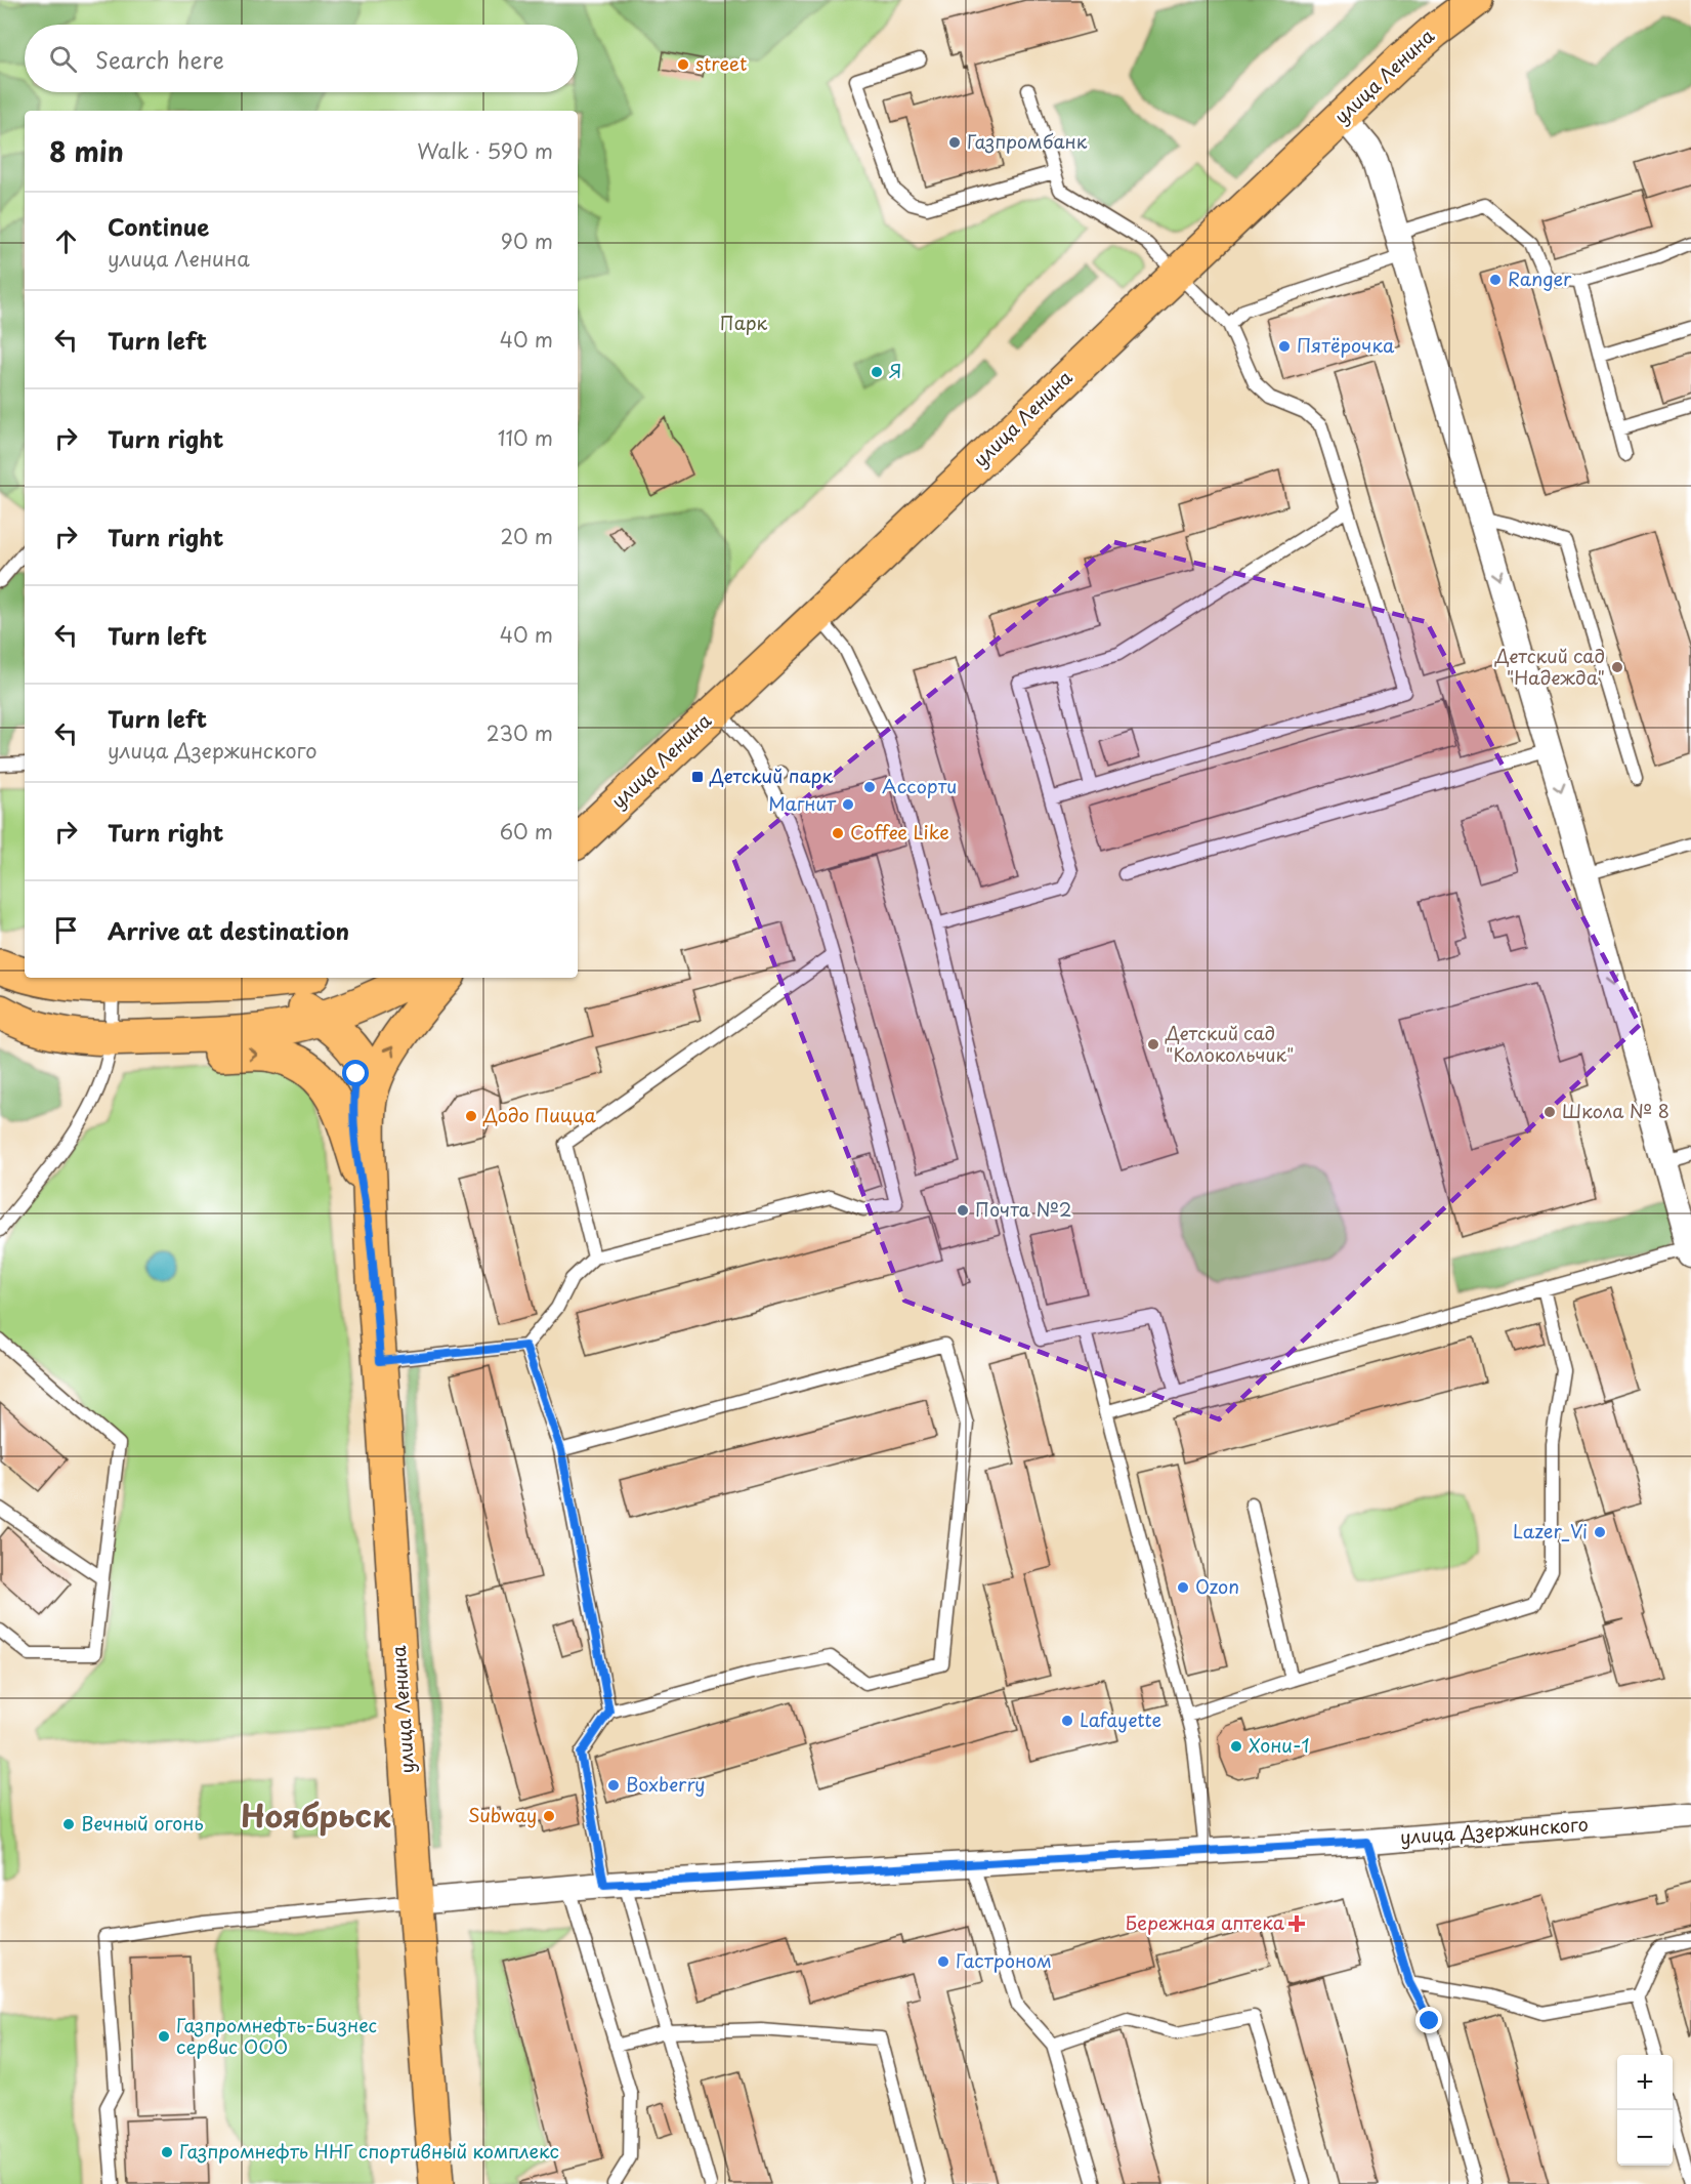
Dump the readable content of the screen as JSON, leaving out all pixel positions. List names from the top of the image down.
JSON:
{
  "streets": {
    "main road": ["улица Ленина"],
    "street": ["улица Дзержинского"]
  },
  "crossings": [
    ["улица Ленина", "улица Дзержинского"]
  ],
  "districts": ["Ноябрьск"],
  "parks": ["Парк"],
  "places": {
    "other": [
      "street",
      "Газпромбанк",
      "Ranger",
      "Пятёрочка",
      "Я",
      "Детский сад \"Надежда\"",
      "Ассорти",
      "Магнит",
      "Coffee Like",
      "Детский сад \"Колокольчик\"",
      "Школа № 8",
      "Додо Пицца",
      "Почта №2",
      "Lazer_Vi",
      "Ozon",
      "Lafayette",
      "Хони-1",
      "Boxberry",
      "Subway",
      "Вечный огонь",
      "Гастроном",
      "Газпромнефть-Бизнес сервис ООО",
      "Газпромнефть ННГ спортивный комплекс"
    ],
    "transit": ["Детский парк"],
    "health": ["Бережная аптека"]
  },
  "page": {
    "search": "Search here",
    "heading": ["8 min", "Walk · 590 m"],
    "list": [
      ["Continue", "улица Ленина", "90 m"],
      ["Turn left", "40 m"],
      ["Turn right", "110 m"],
      ["Turn right", "20 m"],
      ["Turn left", "40 m"],
      ["Turn left", "улица Дзержинского", "230 m"],
      ["Turn right", "60 m"],
      "Arrive at destination"
    ],
    "map_buttons": ["+", "−"]
  }
}
